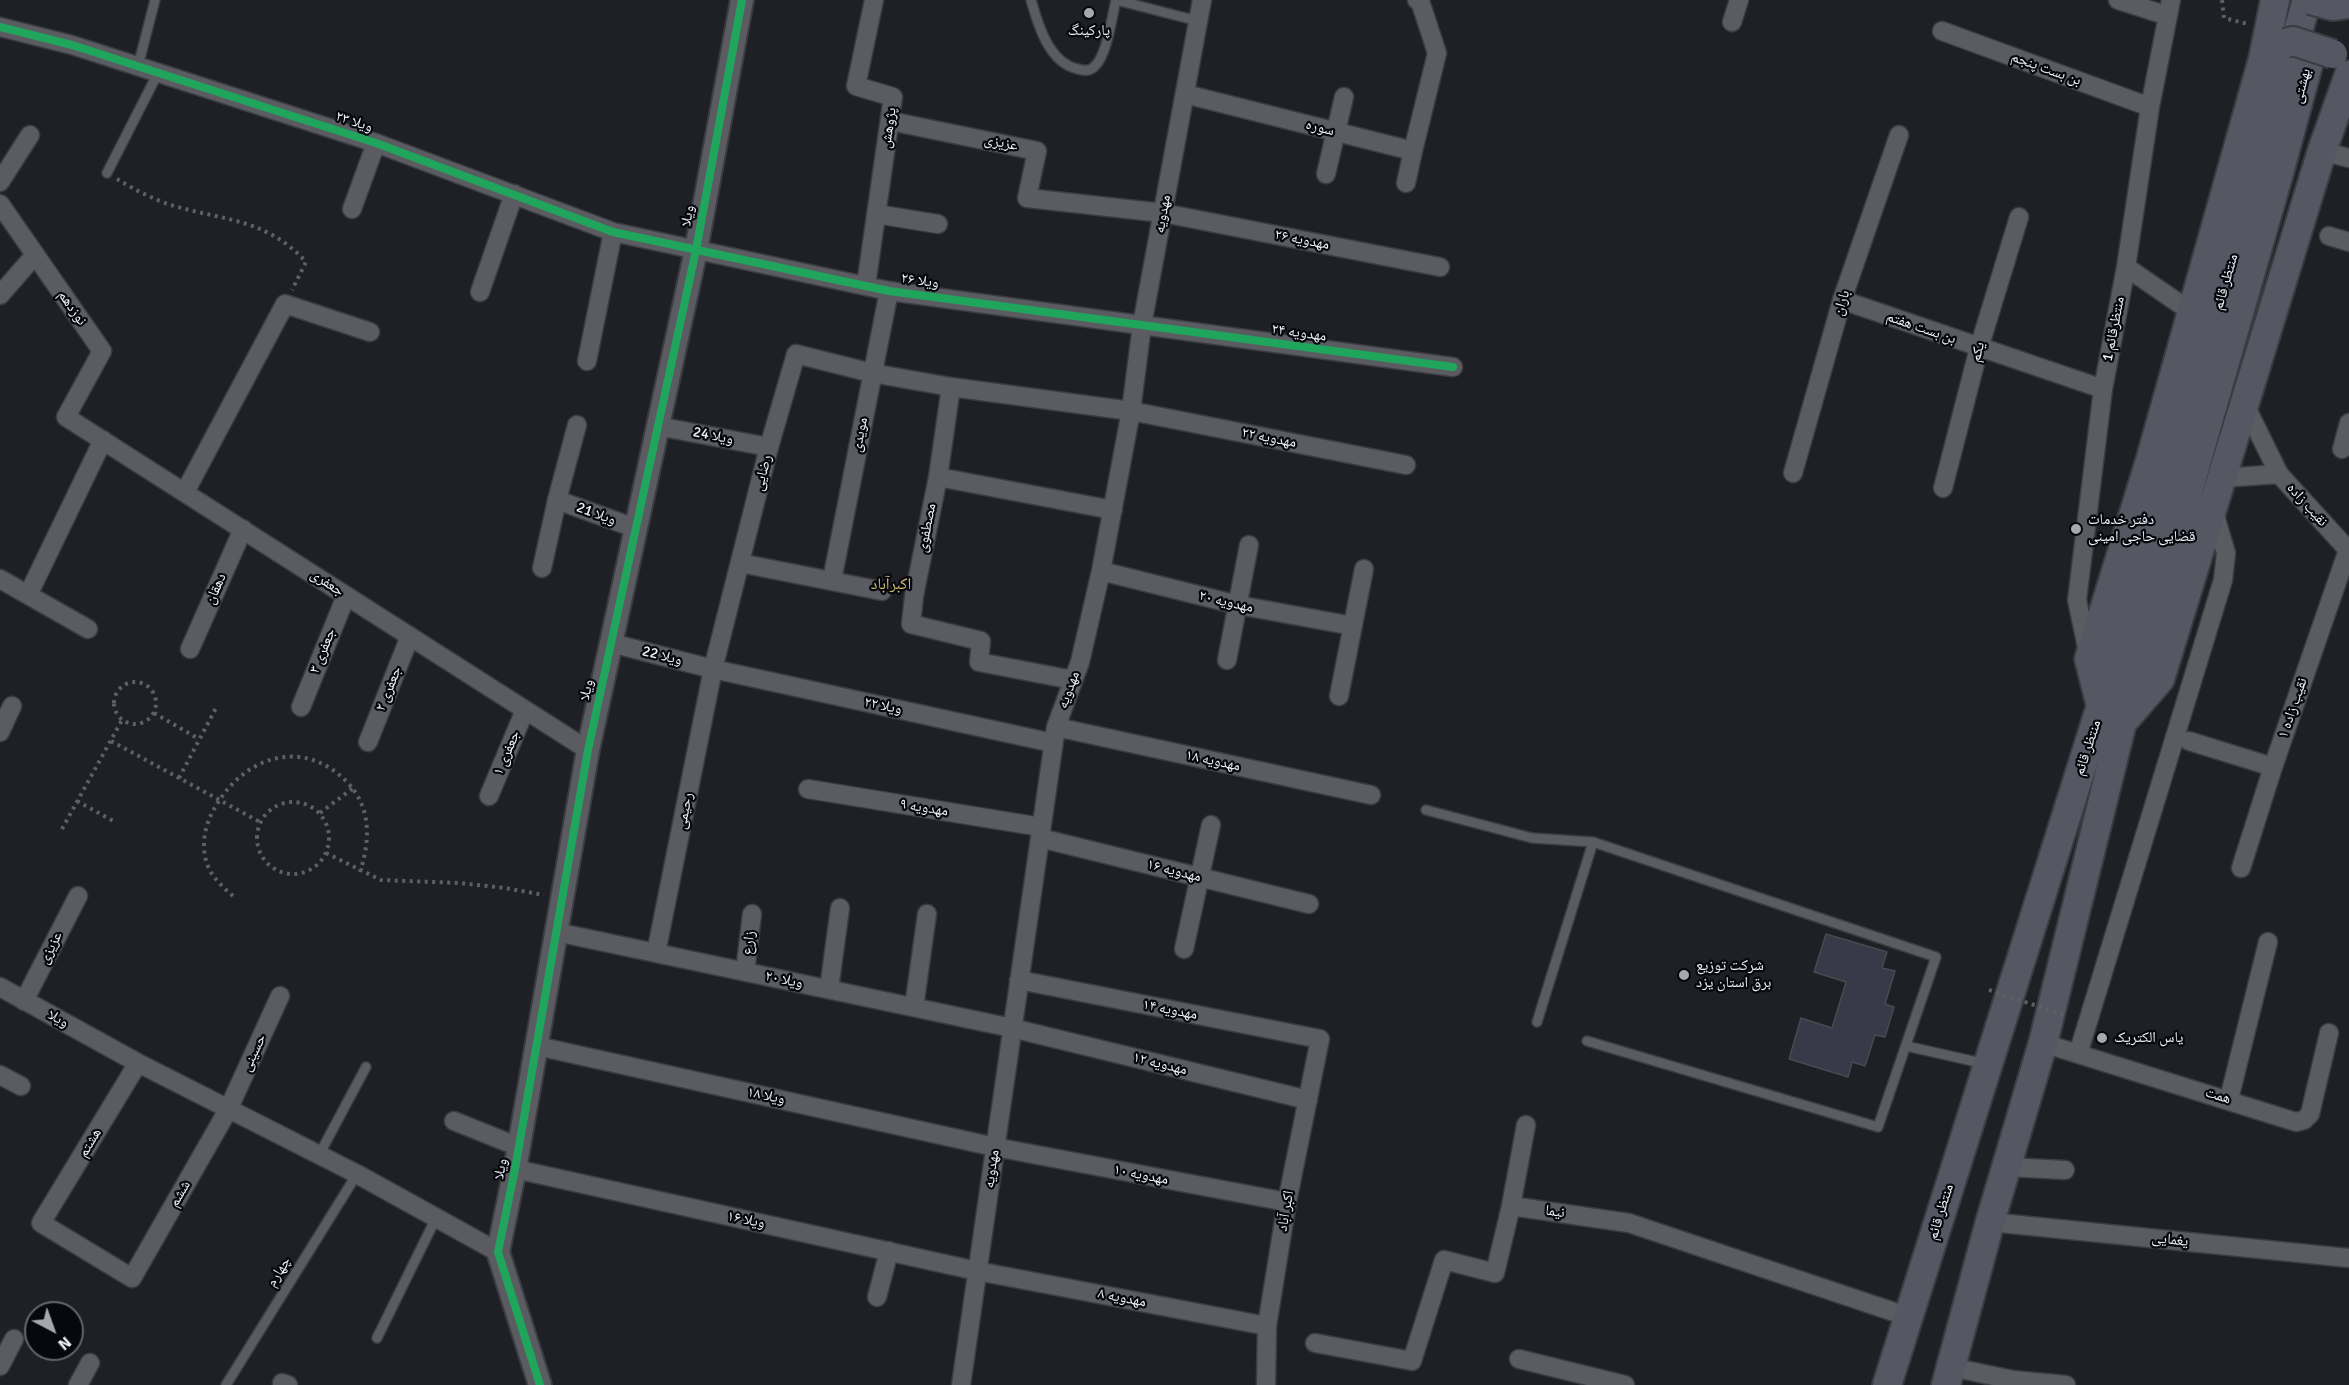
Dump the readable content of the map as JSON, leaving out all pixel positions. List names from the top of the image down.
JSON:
{
  "streets": {
    "main road": ["بهشتی", "منتظر قائم"],
    "street": [
      "بن بست پنجم",
      "ویلا ۲۳",
      "پژوهش",
      "سوره",
      "عزیزی",
      "مهدویه",
      "ویلا",
      "مهدویه ۲۶",
      "ویلا ۲۶",
      "باران",
      "نوزدهم",
      "بن بست هفتم",
      "منتظرقائم 1",
      "مهدویه ۲۴",
      "یکم",
      "مویدی",
      "ویلا 24",
      "مهدویه ۲۲",
      "رضایی",
      "نقیب زاده",
      "ویلا 21",
      "مصطفوی",
      "جعفری",
      "دهقان",
      "مهدویه ۲۰",
      "جعفری ۳",
      "ویلا 22",
      "جعفری ۲",
      "ویلا ۲۲",
      "نقیب زاده ۱",
      "جعفری ۱",
      "مهدویه ۱۸",
      "مهدویه ۹",
      "رحیمی",
      "مهدویه ۱۶",
      "زارع",
      "ویلا ۲۰",
      "مهدویه ۱۴",
      "حسینی",
      "مهدویه ۱۲",
      "ویلا ۱۸",
      "همت",
      "هشتم",
      "مهدویه ۱۰",
      "ششم",
      "اکبر آباد",
      "نیما",
      "ویلا ۱۶",
      "یغمایی",
      "مهدویه ۸"
    ],
    "lane": ["چهارم"]
  },
  "crossings": [
    ["بن بست پنجم", "منتظرقائم 1"],
    ["بهشتی", "منتظر قائم"],
    ["ویلا ۲۳", "ویلا"],
    ["ویلا ۲۳", "ویلا ۲۶"],
    ["پژوهش", "عزیزی"],
    ["پژوهش", "ویلا ۲۶"],
    ["سوره", "مهدویه"],
    ["عزیزی", "مهدویه"],
    ["عزیزی", "ویلا"],
    ["عزیزی", "مهدویه ۲۶"],
    ["مهدویه", "مهدویه ۲۶"],
    ["مهدویه", "ویلا ۲۶"],
    ["مهدویه", "مهدویه ۲۴"],
    ["مهدویه", "مهدویه ۲۲"],
    ["مهدویه", "مصطفوی"],
    ["مهدویه", "مهدویه ۲۰"],
    ["مهدویه", "ویلا ۲۲"],
    ["مهدویه", "مهدویه ۱۸"],
    ["مهدویه", "مهدویه ۹"],
    ["مهدویه", "مهدویه ۱۶"],
    ["مهدویه", "ویلا ۲۰"],
    ["مهدویه", "مهدویه ۱۴"],
    ["مهدویه", "مهدویه ۱۲"],
    ["مهدویه", "ویلا ۱۸"],
    ["مهدویه", "مهدویه ۱۰"],
    ["مهدویه", "ویلا ۱۶"],
    ["مهدویه", "مهدویه ۸"],
    ["ویلا", "ویلا ۲۶"],
    ["ویلا", "ویلا 24"],
    ["ویلا", "ویلا 21"],
    ["ویلا", "جعفری"],
    ["ویلا", "ویلا 22"],
    ["ویلا", "ویلا ۲۰"],
    ["ویلا", "حسینی"],
    ["ویلا", "ویلا ۱۸"],
    ["ویلا", "هشتم"],
    ["ویلا", "ششم"],
    ["ویلا", "ویلا ۱۶"],
    ["ویلا", "چهارم"],
    ["ویلا ۲۶", "مهدویه ۲۴"],
    ["ویلا ۲۶", "مویدی"],
    ["منتظر قائم", "همت"],
    ["منتظر قائم", "نیما"],
    ["منتظر قائم", "یغمایی"],
    ["باران", "بن بست هفتم"],
    ["نوزدهم", "جعفری"],
    ["بن بست هفتم", "منتظرقائم 1"],
    ["بن بست هفتم", "یکم"],
    ["مویدی", "رضایی"],
    ["ویلا 24", "رضایی"],
    ["رضایی", "ویلا 22"],
    ["رضایی", "ویلا ۲۲"],
    ["رضایی", "رحیمی"],
    ["نقیب زاده", "نقیب زاده ۱"],
    ["جعفری", "دهقان"],
    ["جعفری", "جعفری ۳"],
    ["جعفری", "جعفری ۲"],
    ["جعفری", "جعفری ۱"],
    ["ویلا 22", "ویلا ۲۲"],
    ["ویلا 22", "رحیمی"],
    ["ویلا ۲۲", "مهدویه ۱۸"],
    ["ویلا ۲۲", "رحیمی"],
    ["مهدویه ۹", "مهدویه ۱۶"],
    ["رحیمی", "ویلا ۲۰"],
    ["زارع", "ویلا ۲۰"],
    ["ویلا ۲۰", "مهدویه ۱۲"],
    ["مهدویه ۱۴", "اکبر آباد"],
    ["حسینی", "ششم"],
    ["مهدویه ۱۲", "اکبر آباد"],
    ["ویلا ۱۸", "مهدویه ۱۰"],
    ["هشتم", "ششم"],
    ["مهدویه ۱۰", "اکبر آباد"],
    ["اکبر آباد", "مهدویه ۸"],
    ["ویلا ۱۶", "مهدویه ۸"]
  ],
  "districts": ["اکبرآباد"],
  "places": [
    "پارکینگ",
    "دفتر خدمات قضایی حاجی امینی",
    "شرکت توزیع برق استان یزد",
    "یاس الکتریک"
  ],
  "north": "bottom right"
}
